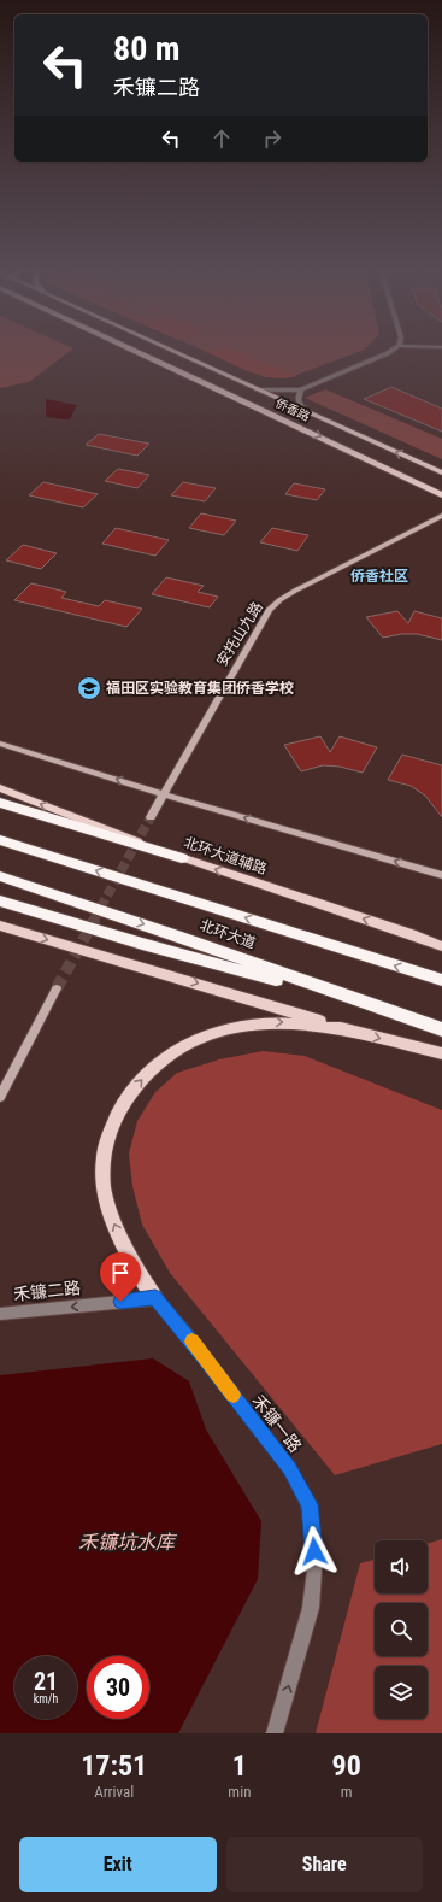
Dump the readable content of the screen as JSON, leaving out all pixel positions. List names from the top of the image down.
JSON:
{
  "streets": {
    "highway": ["北环大道"],
    "main road": ["侨香路", "北环大道辅路"],
    "street": ["安托山九路", "禾镰二路", "禾镰一路"]
  },
  "crossings": [
    ["禾镰二路", "禾镰一路"]
  ],
  "one_way": ["北环大道辅路", "禾镰二路", "禾镰一路"],
  "districts": ["侨香社区"],
  "water": ["禾镰坑水库"],
  "places": {
    "school or university": ["福田区实验教育集团侨香学校"]
  },
  "page": {
    "turn": ["80 m", "禾镰二路"],
    "speed": "21 km/h",
    "limit": "30",
    "eta": [
      "17:51",
      "Arrival",
      "1",
      "min",
      "90",
      "m"
    ],
    "buttons": ["Exit", "Share"]
  }
}
